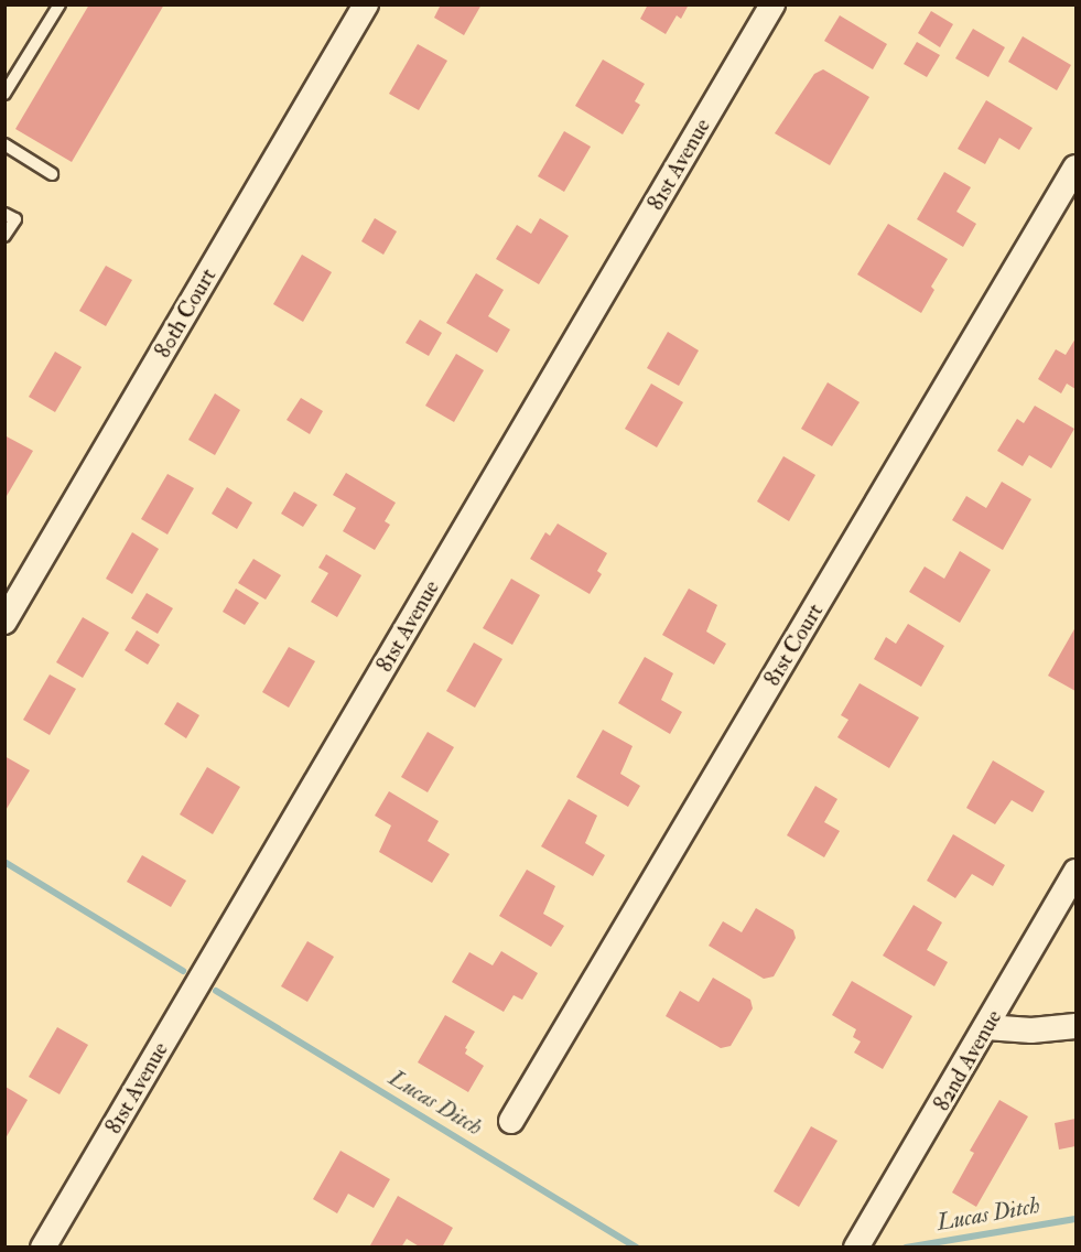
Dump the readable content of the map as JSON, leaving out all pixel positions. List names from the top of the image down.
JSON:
{
  "streets": {
    "street": [
      "81st Avenue",
      "80th Court",
      "81st Court",
      "82nd Avenue"
    ]
  },
  "water": ["Lucas Ditch"]
}
